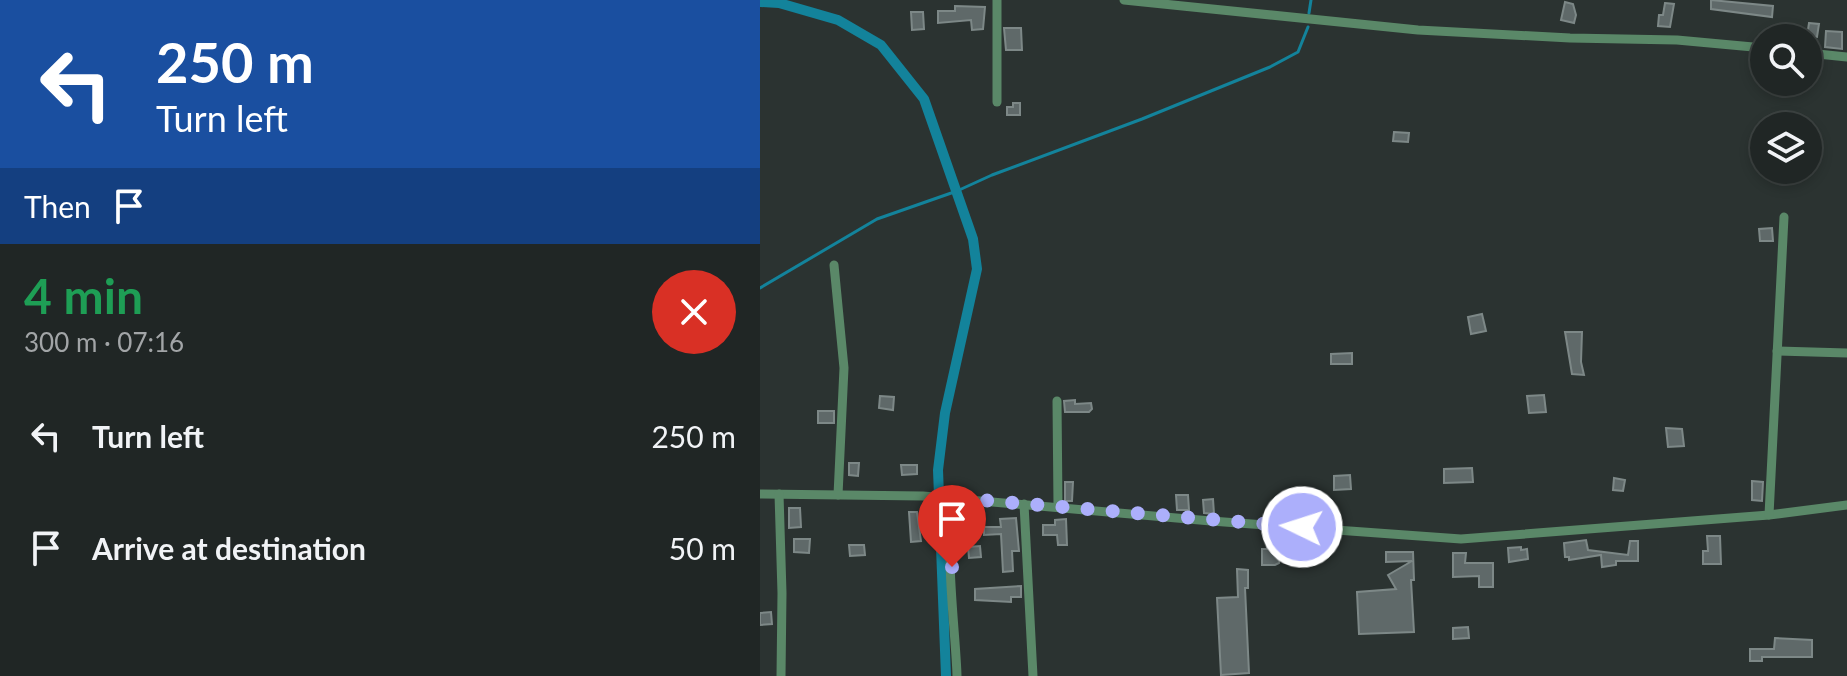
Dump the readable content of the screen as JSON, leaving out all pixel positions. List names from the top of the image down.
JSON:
{
  "page": {
    "turn": ["250 m", "Turn left"],
    "then": "Then",
    "heading": ["4 min", "300 m · 07:16"],
    "list": [
      {
        "name": "Turn left",
        "value": "250 m"
      },
      {
        "name": "Arrive at destination",
        "value": "50 m"
      }
    ]
  }
}
